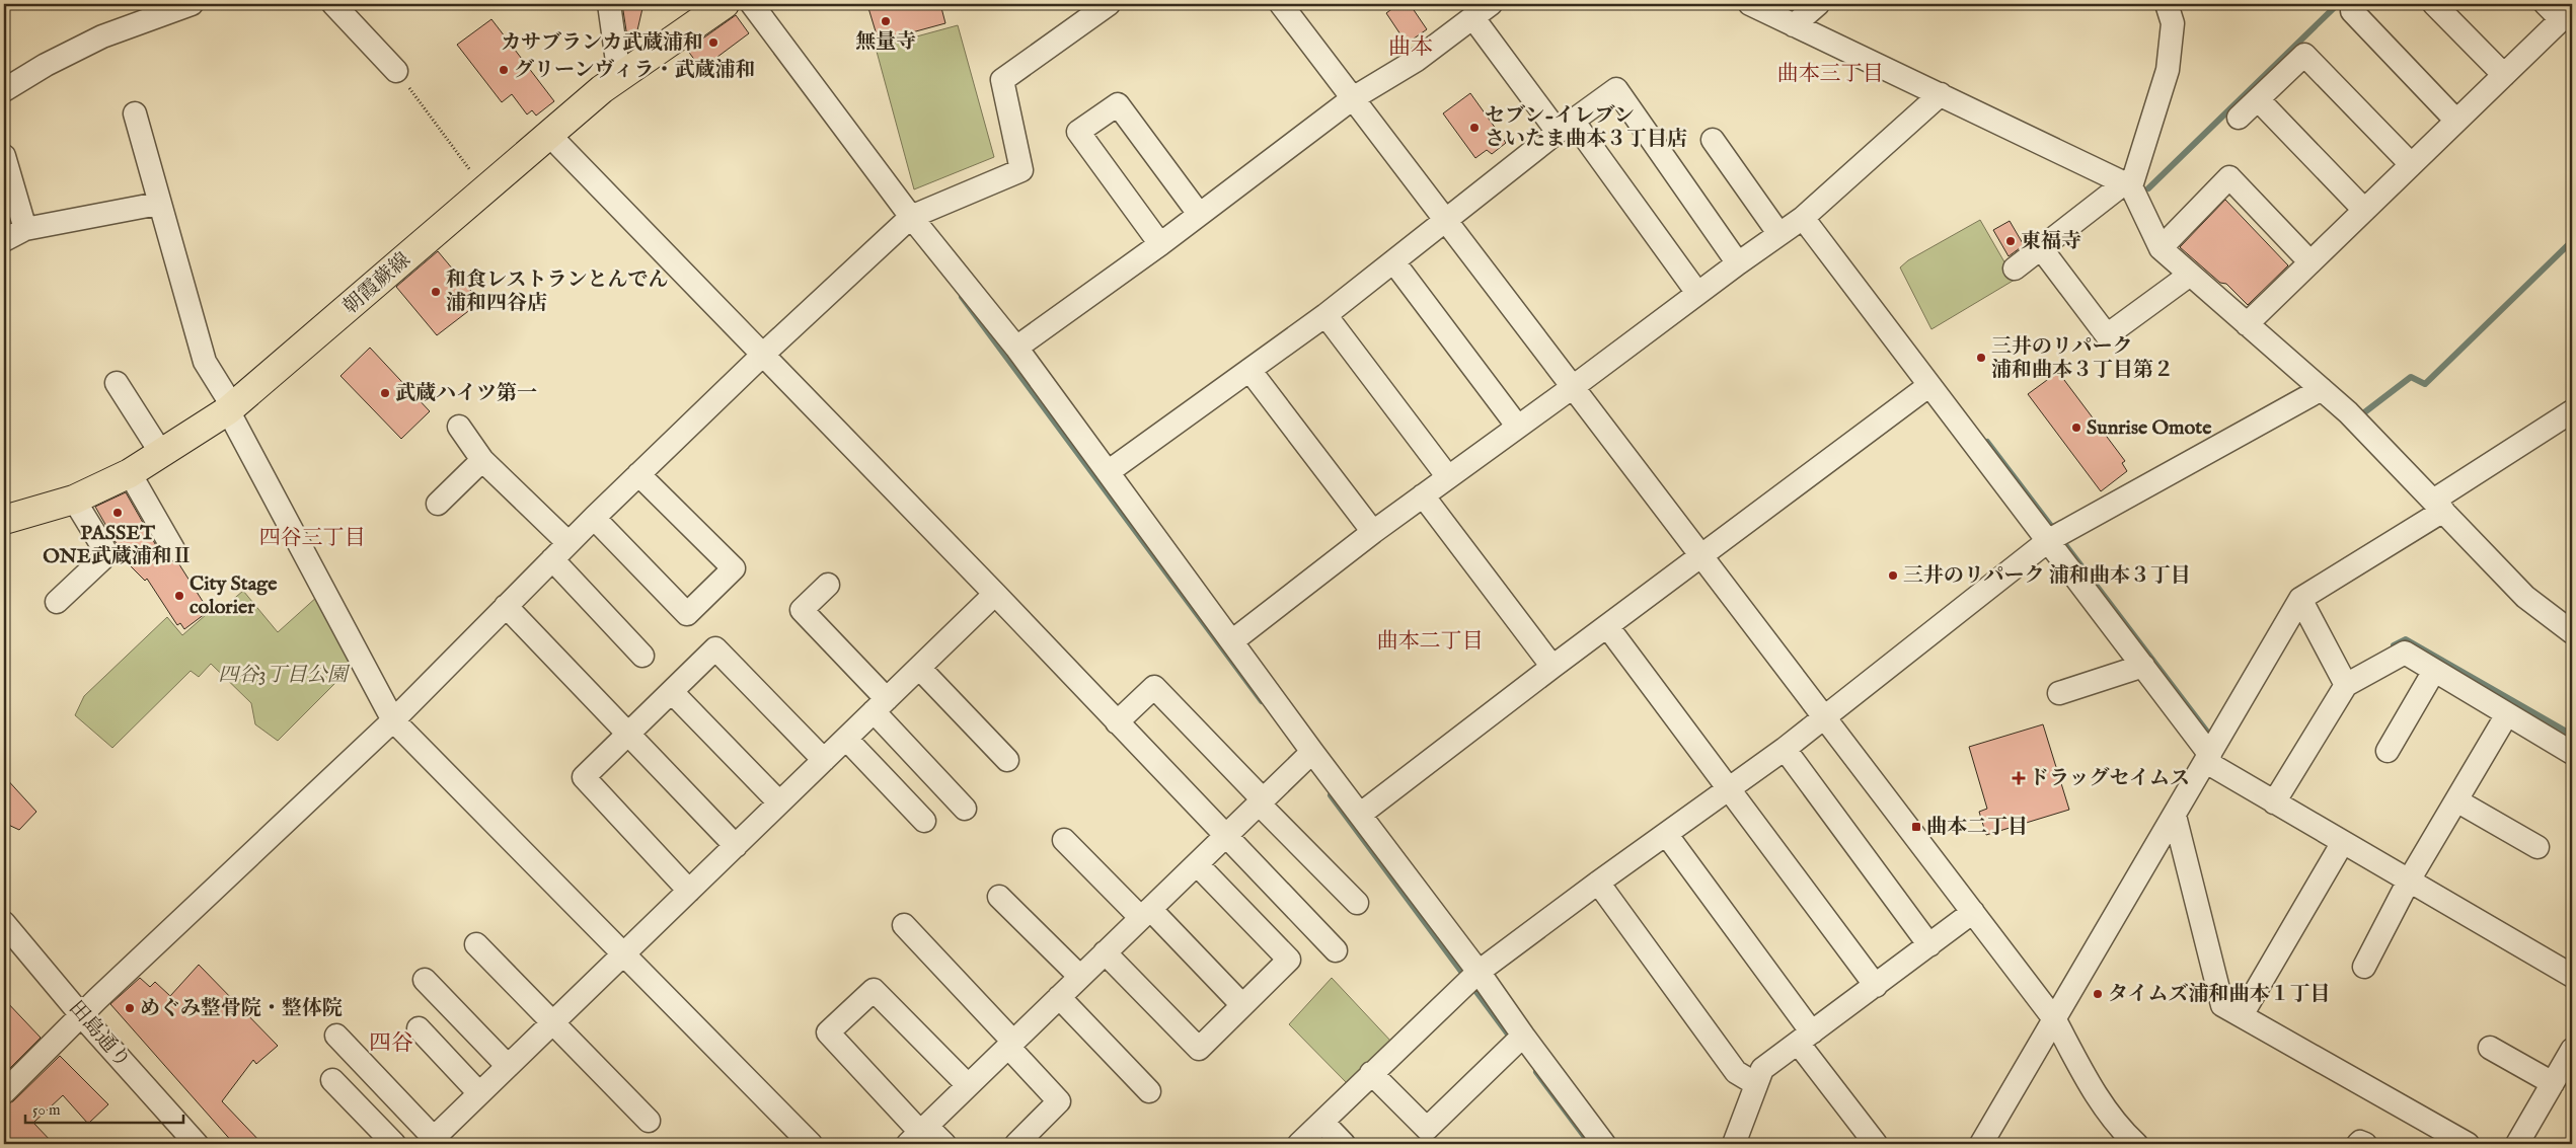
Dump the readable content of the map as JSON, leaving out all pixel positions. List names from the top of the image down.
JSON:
{
  "streets": {
    "main road": ["朝霞蕨線"],
    "street": ["田島通り"]
  },
  "districts": [
    "曲本",
    "曲本三丁目",
    "四谷三丁目",
    "曲本二丁目",
    "四谷"
  ],
  "parks": ["四谷3丁目公園"],
  "places": {
    "other": [
      "無量寺",
      "カサブランカ武蔵浦和",
      "グリーンヴィラ・武蔵浦和",
      "セブン-イレブン さいたま曲本３丁目店",
      "東福寺",
      "和食レストランとんでん 浦和四谷店",
      "三井のリパーク 浦和曲本３丁目第２",
      "武蔵ハイツ第一",
      "Sunrise Omote",
      "PASSET ONE武蔵浦和Ⅱ",
      "三井のリパーク 浦和曲本３丁目",
      "City Stage colorier",
      "タイムズ浦和曲本１丁目",
      "めぐみ整骨院・整体院"
    ],
    "health": ["ドラッグセイムス"],
    "transit": ["曲本二丁目"]
  },
  "scale_bar": "50 m"
}
